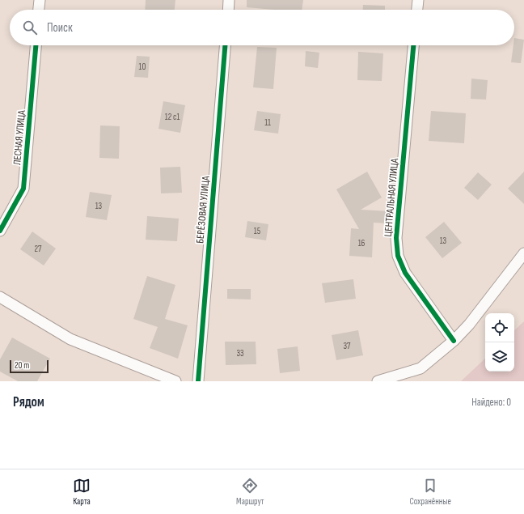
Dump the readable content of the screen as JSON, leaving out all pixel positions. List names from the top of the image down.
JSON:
{
  "streets": {
    "street": ["ЛЕСНАЯ УЛИЦА", "ЦЕНТРАЛЬНАЯ УЛИЦА", "БЕРЁЗОВАЯ УЛИЦА"]
  },
  "house_numbers": [
    "10",
    "12 с1",
    "11",
    "13",
    "15",
    "13",
    "16",
    "27",
    "37",
    "33"
  ],
  "scale_bar": "20 m",
  "page": {
    "search": "Поиск",
    "scale": "20 m",
    "heading": ["Рядом", "Найдено: 0"],
    "nav": ["Карта", "Маршрут", "Сохранённые"]
  }
}
